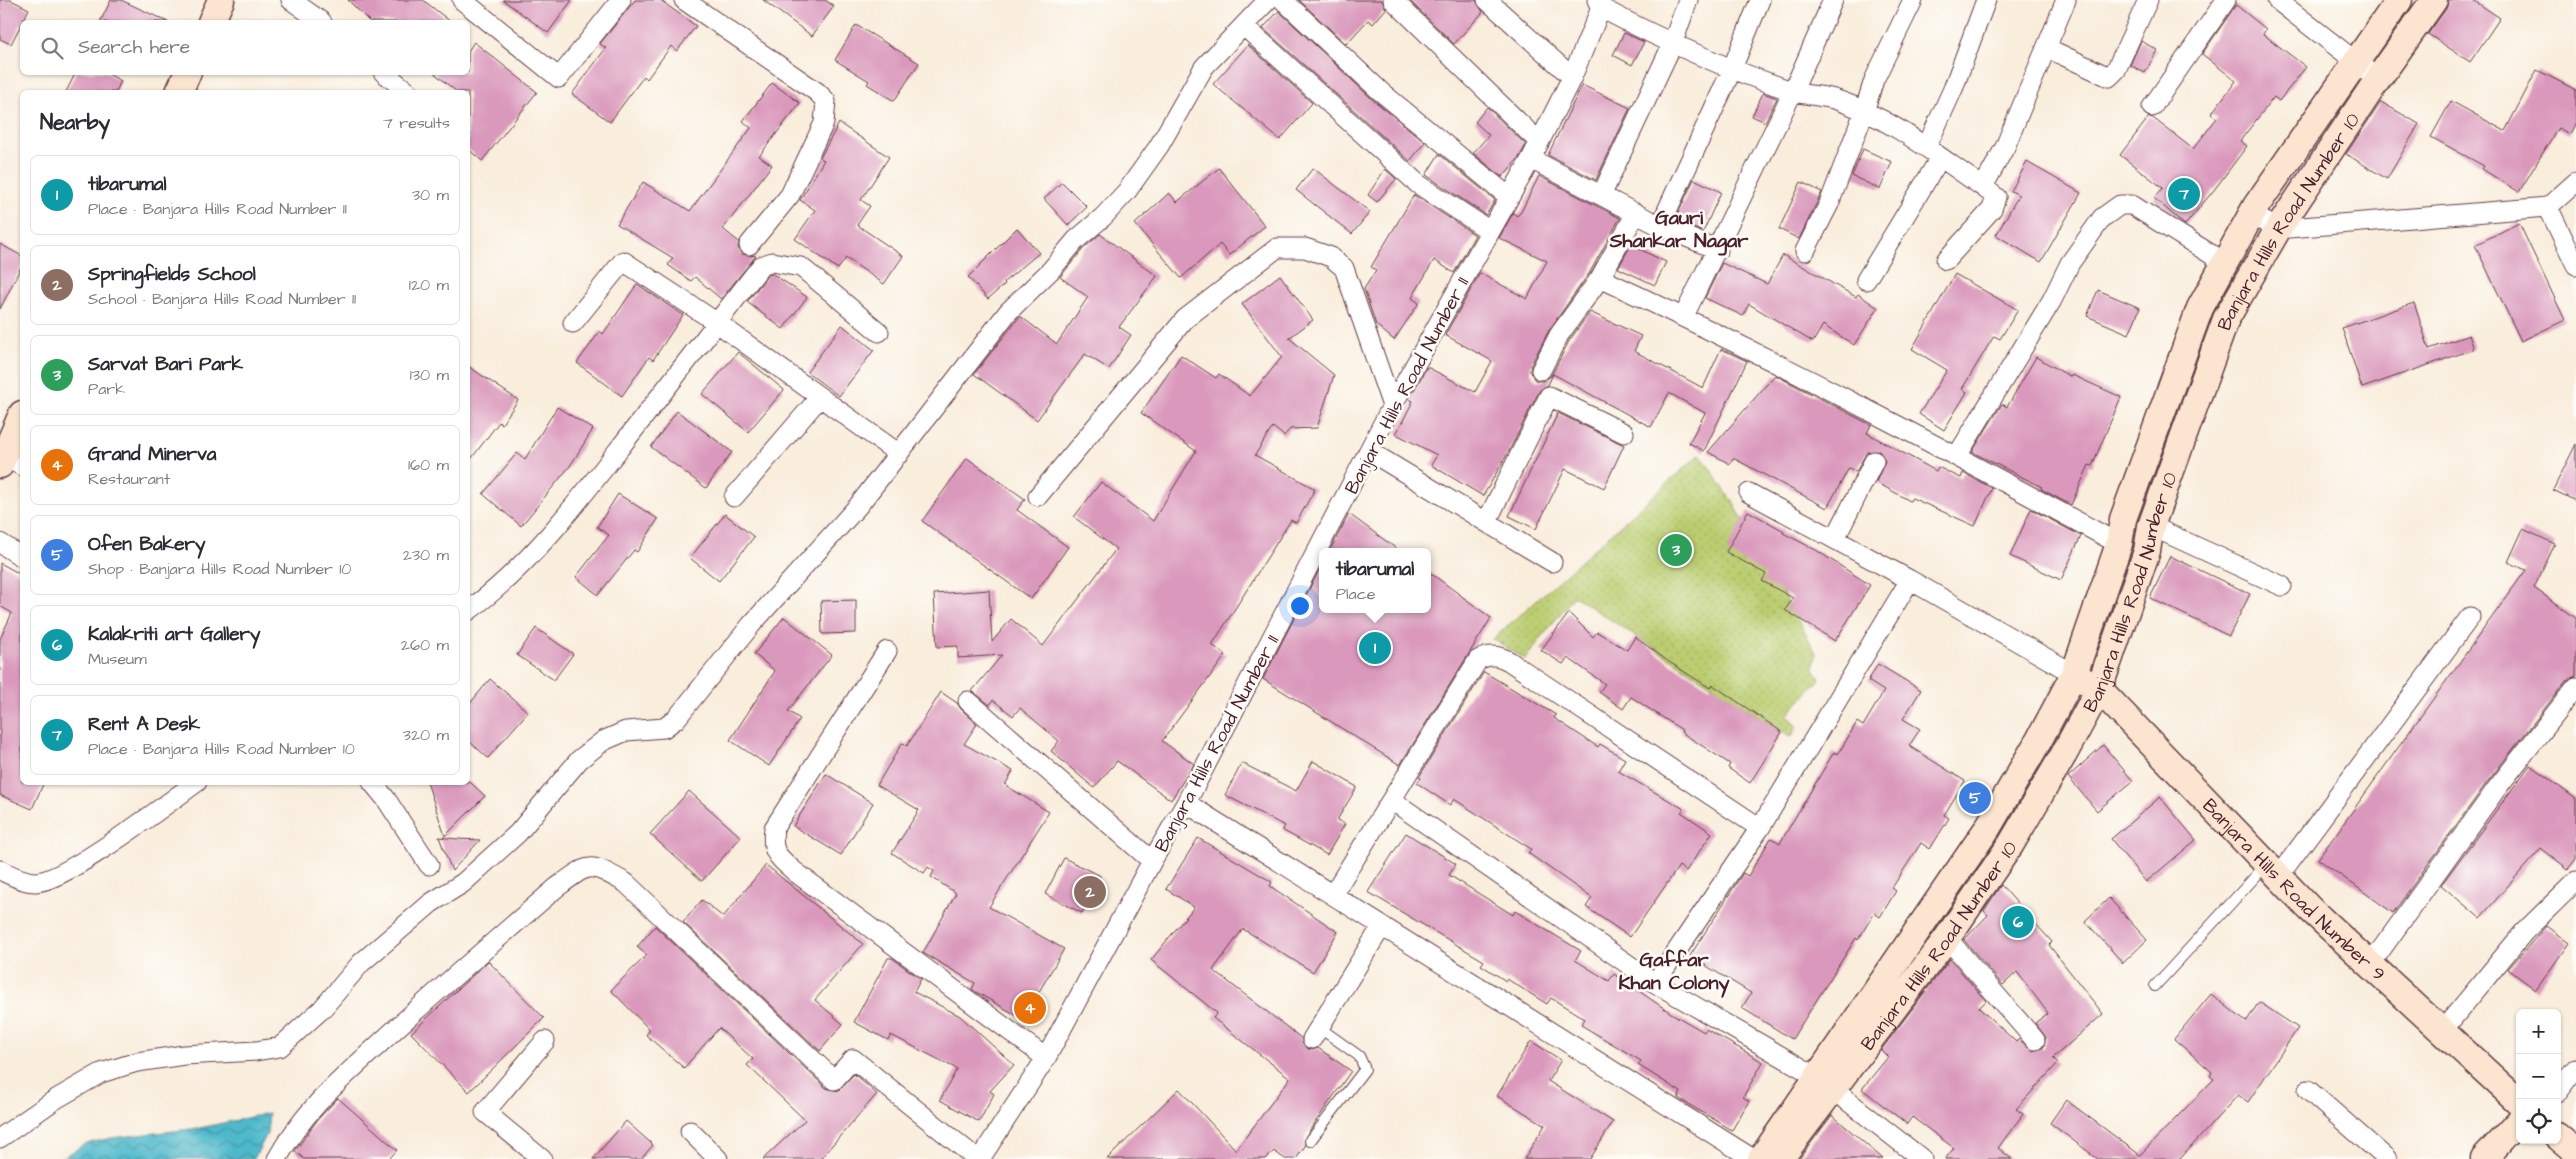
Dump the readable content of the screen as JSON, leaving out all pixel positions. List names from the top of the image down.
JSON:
{
  "streets": {
    "main road": ["Banjara Hills Road Number 10", "Banjara Hills Road Number 9"],
    "street": ["Banjara Hills Road Number 11"]
  },
  "crossings": [
    ["Banjara Hills Road Number 10", "Banjara Hills Road Number 9"]
  ],
  "districts": ["Gauri Shankar Nagar", "Gaffar Khan Colony"],
  "page": {
    "search": "Search here",
    "heading": ["Nearby", "7 results"],
    "list": [
      {
        "mark": "1",
        "name": "tibarumal",
        "note": "Place · Banjara Hills Road Number 11",
        "value": "30 m"
      },
      {
        "mark": "2",
        "name": "Springfields School",
        "note": "School · Banjara Hills Road Number 11",
        "value": "120 m"
      },
      {
        "mark": "3",
        "name": "Sarvat Bari Park",
        "note": "Park",
        "value": "130 m"
      },
      {
        "mark": "4",
        "name": "Grand Minerva",
        "note": "Restaurant",
        "value": "160 m"
      },
      {
        "mark": "5",
        "name": "Ofen Bakery",
        "note": "Shop · Banjara Hills Road Number 10",
        "value": "230 m"
      },
      {
        "mark": "6",
        "name": "Kalakriti art Gallery",
        "note": "Museum",
        "value": "260 m"
      },
      {
        "mark": "7",
        "name": "Rent A Desk",
        "note": "Place · Banjara Hills Road Number 10",
        "value": "320 m"
      }
    ],
    "pins": [
      "7",
      "3",
      "1",
      "5",
      "2",
      "6",
      "4"
    ],
    "popup": ["tibarumal", "Place"],
    "map_buttons": ["+", "−"]
  }
}
